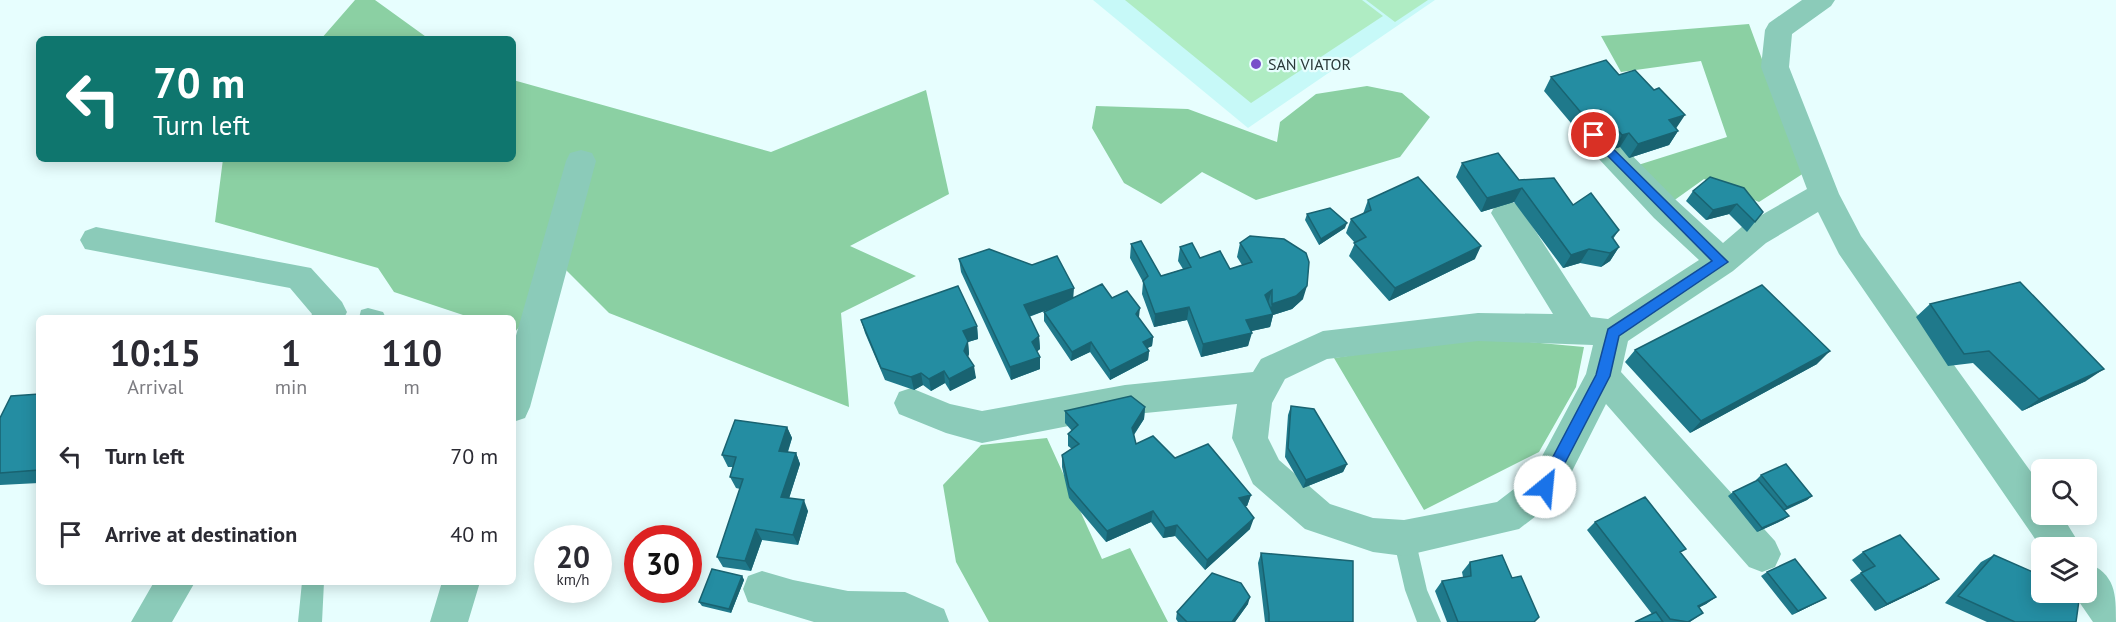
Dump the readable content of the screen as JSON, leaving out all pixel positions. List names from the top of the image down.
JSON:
{
  "places": ["SAN VIATOR"],
  "page": {
    "turn": ["70 m", "Turn left"],
    "eta": [
      "10:15",
      "Arrival",
      "1",
      "min",
      "110",
      "m"
    ],
    "list": [
      {
        "name": "Turn left",
        "value": "70 m"
      },
      {
        "name": "Arrive at destination",
        "value": "40 m"
      }
    ],
    "speed": "20 km/h",
    "limit": "30"
  }
}
